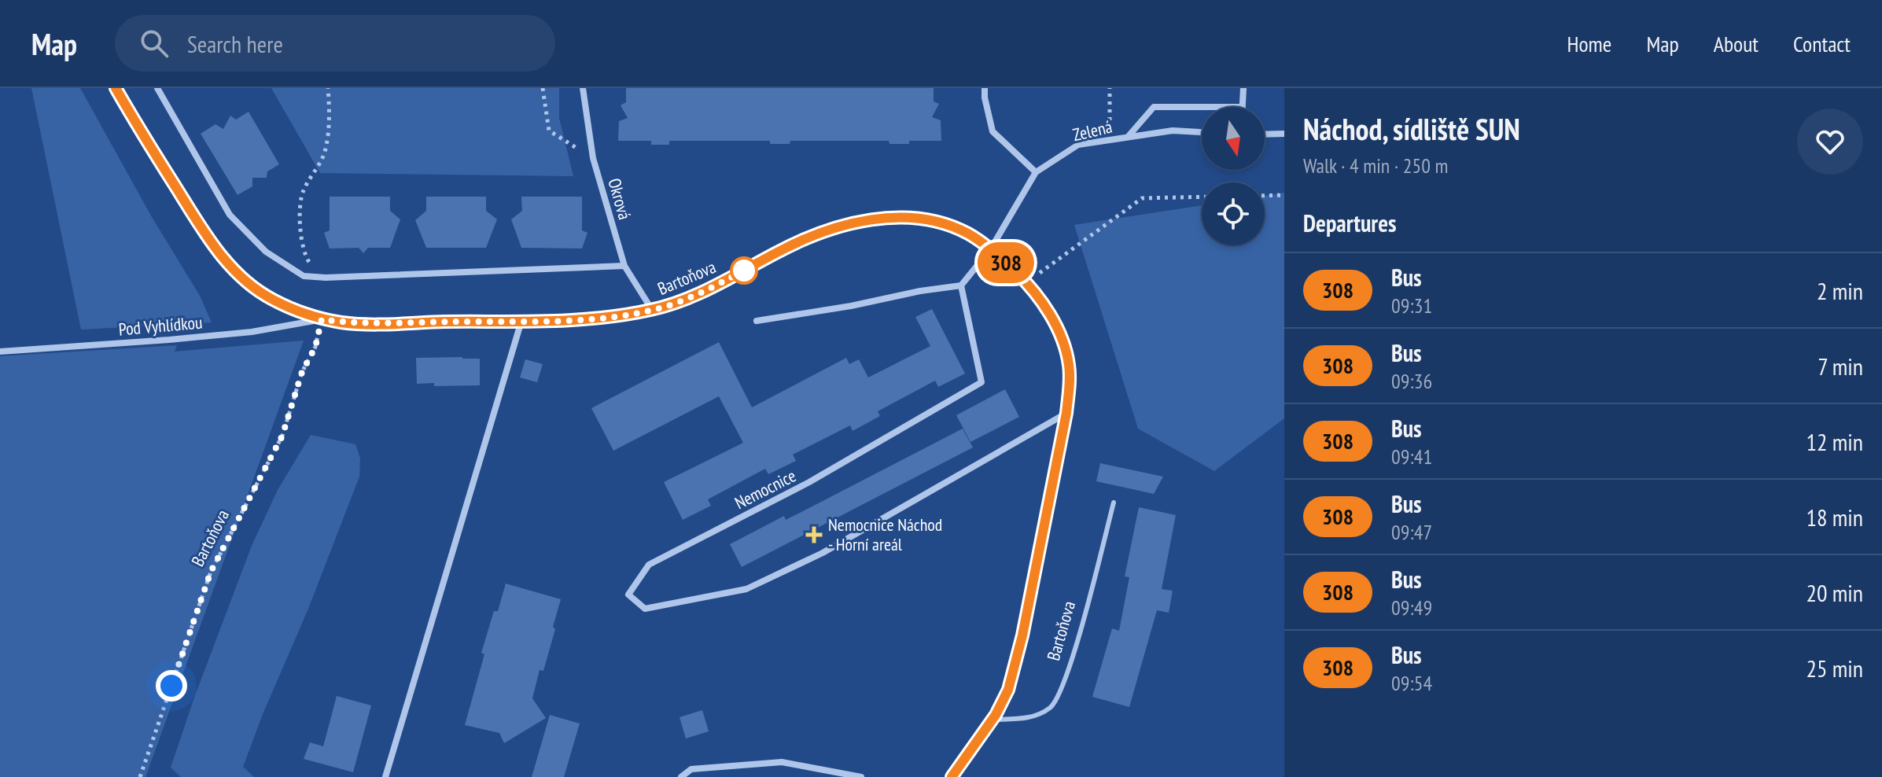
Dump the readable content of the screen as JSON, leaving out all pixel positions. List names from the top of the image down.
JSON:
{
  "streets": {
    "street": [
      "Zelená",
      "Okrová",
      "Bartoňova",
      "Pod Vyhlídkou",
      "Nemocnice"
    ]
  },
  "crossings": [
    ["Zelená", "Bartoňova"],
    ["Zelená", "Nemocnice"],
    ["Okrová", "Bartoňova"],
    ["Bartoňova", "Pod Vyhlídkou"],
    ["Bartoňova", "Nemocnice"]
  ],
  "places": {
    "health": ["Nemocnice Náchod - Horní areál"]
  },
  "lines": ["bus line 308"],
  "north": "bottom",
  "page": {
    "header": "Map",
    "search": "Search here",
    "nav": [
      "Home",
      "Map",
      "About",
      "Contact"
    ],
    "on_map": "308",
    "heading": [
      ["Náchod, sídliště SUN", "Walk · 4 min · 250 m"],
      "Departures"
    ],
    "list": [
      {
        "mark": "308",
        "name": "Bus",
        "note": "09:31",
        "value": "2 min"
      },
      {
        "mark": "308",
        "name": "Bus",
        "note": "09:36",
        "value": "7 min"
      },
      {
        "mark": "308",
        "name": "Bus",
        "note": "09:41",
        "value": "12 min"
      },
      {
        "mark": "308",
        "name": "Bus",
        "note": "09:47",
        "value": "18 min"
      },
      {
        "mark": "308",
        "name": "Bus",
        "note": "09:49",
        "value": "20 min"
      },
      {
        "mark": "308",
        "name": "Bus",
        "note": "09:54",
        "value": "25 min"
      }
    ]
  }
}
